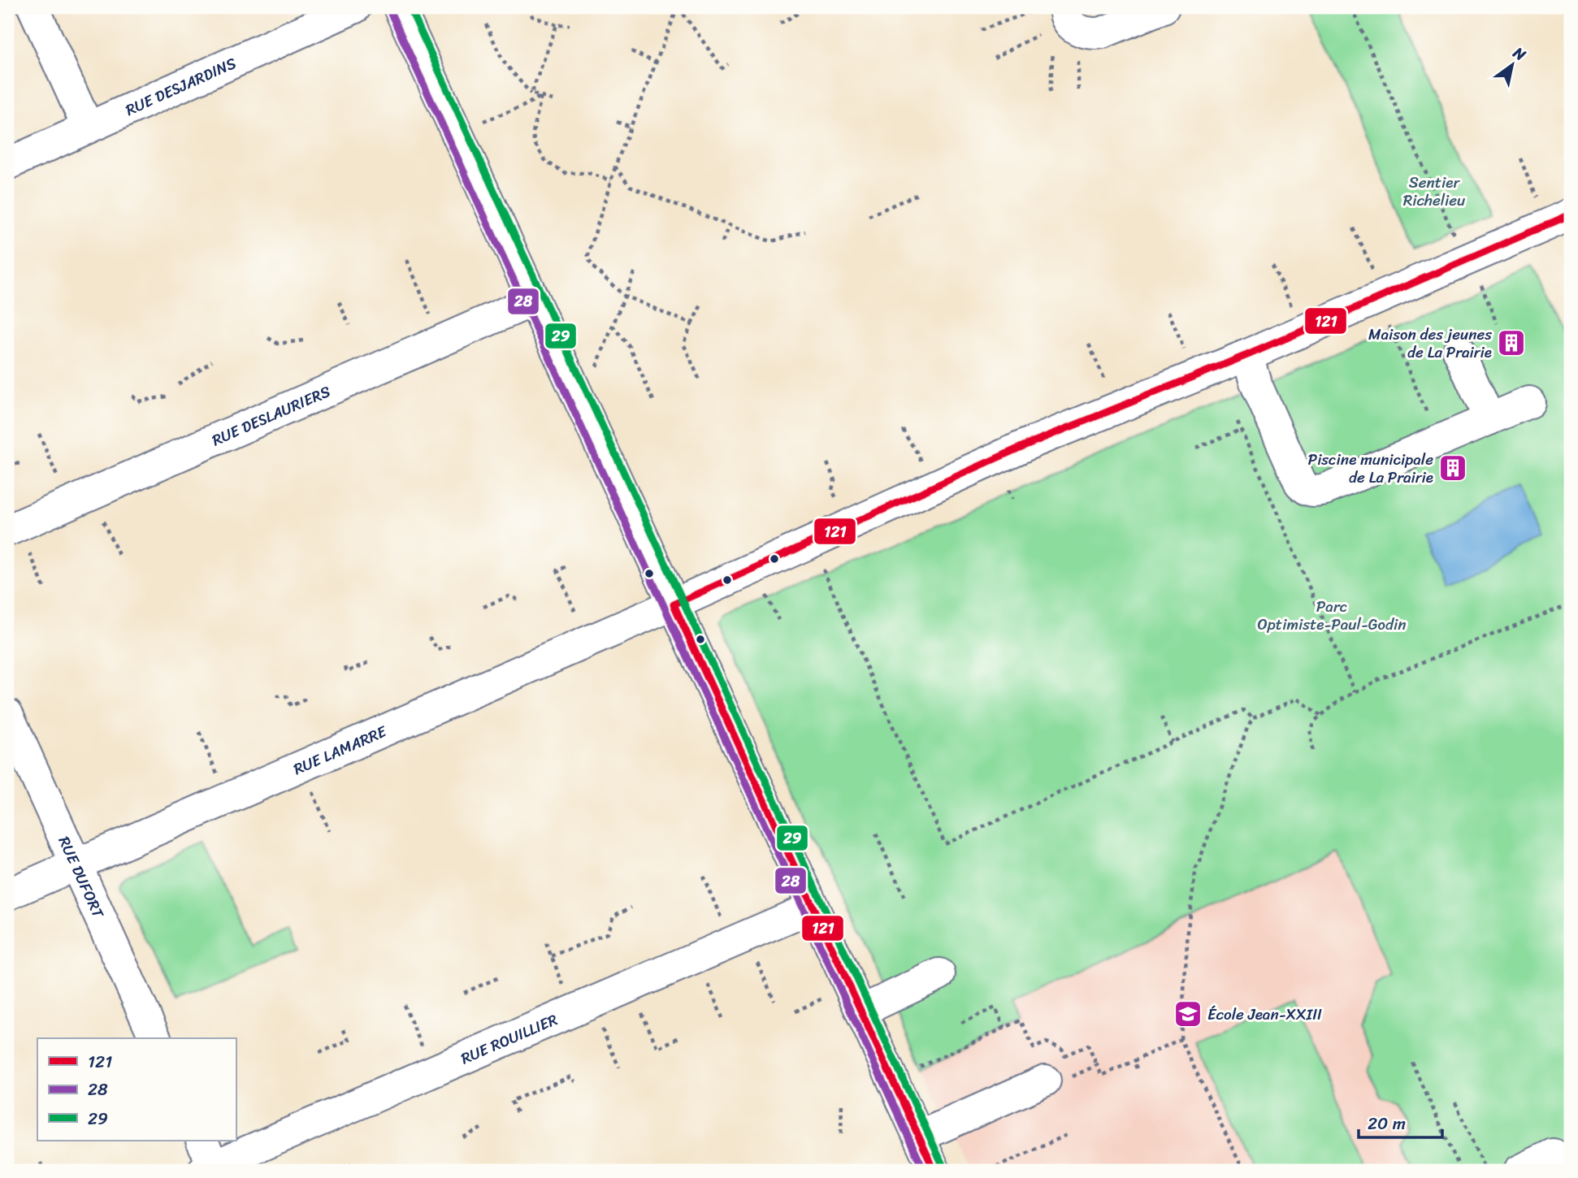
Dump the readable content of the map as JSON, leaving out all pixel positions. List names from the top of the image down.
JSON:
{
  "streets": {
    "street": [
      "RUE DESJARDINS",
      "RUE DESLAURIERS",
      "RUE LAMARRE",
      "RUE DUFORT",
      "RUE ROUILLIER"
    ]
  },
  "crossings": [
    ["RUE LAMARRE", "RUE DUFORT"]
  ],
  "parks": ["Sentier Richelieu", "Parc Optimiste-Paul-Godin"],
  "places": {
    "building": ["Maison des jeunes de La Prairie", "Piscine municipale de La Prairie"],
    "school or university": ["École Jean-XXIII"]
  },
  "lines": ["transit line 29", "transit line 28", "transit line 121"],
  "legend": ["121", "28", "29"],
  "scale_bar": "20 m",
  "north": "top right"
}
